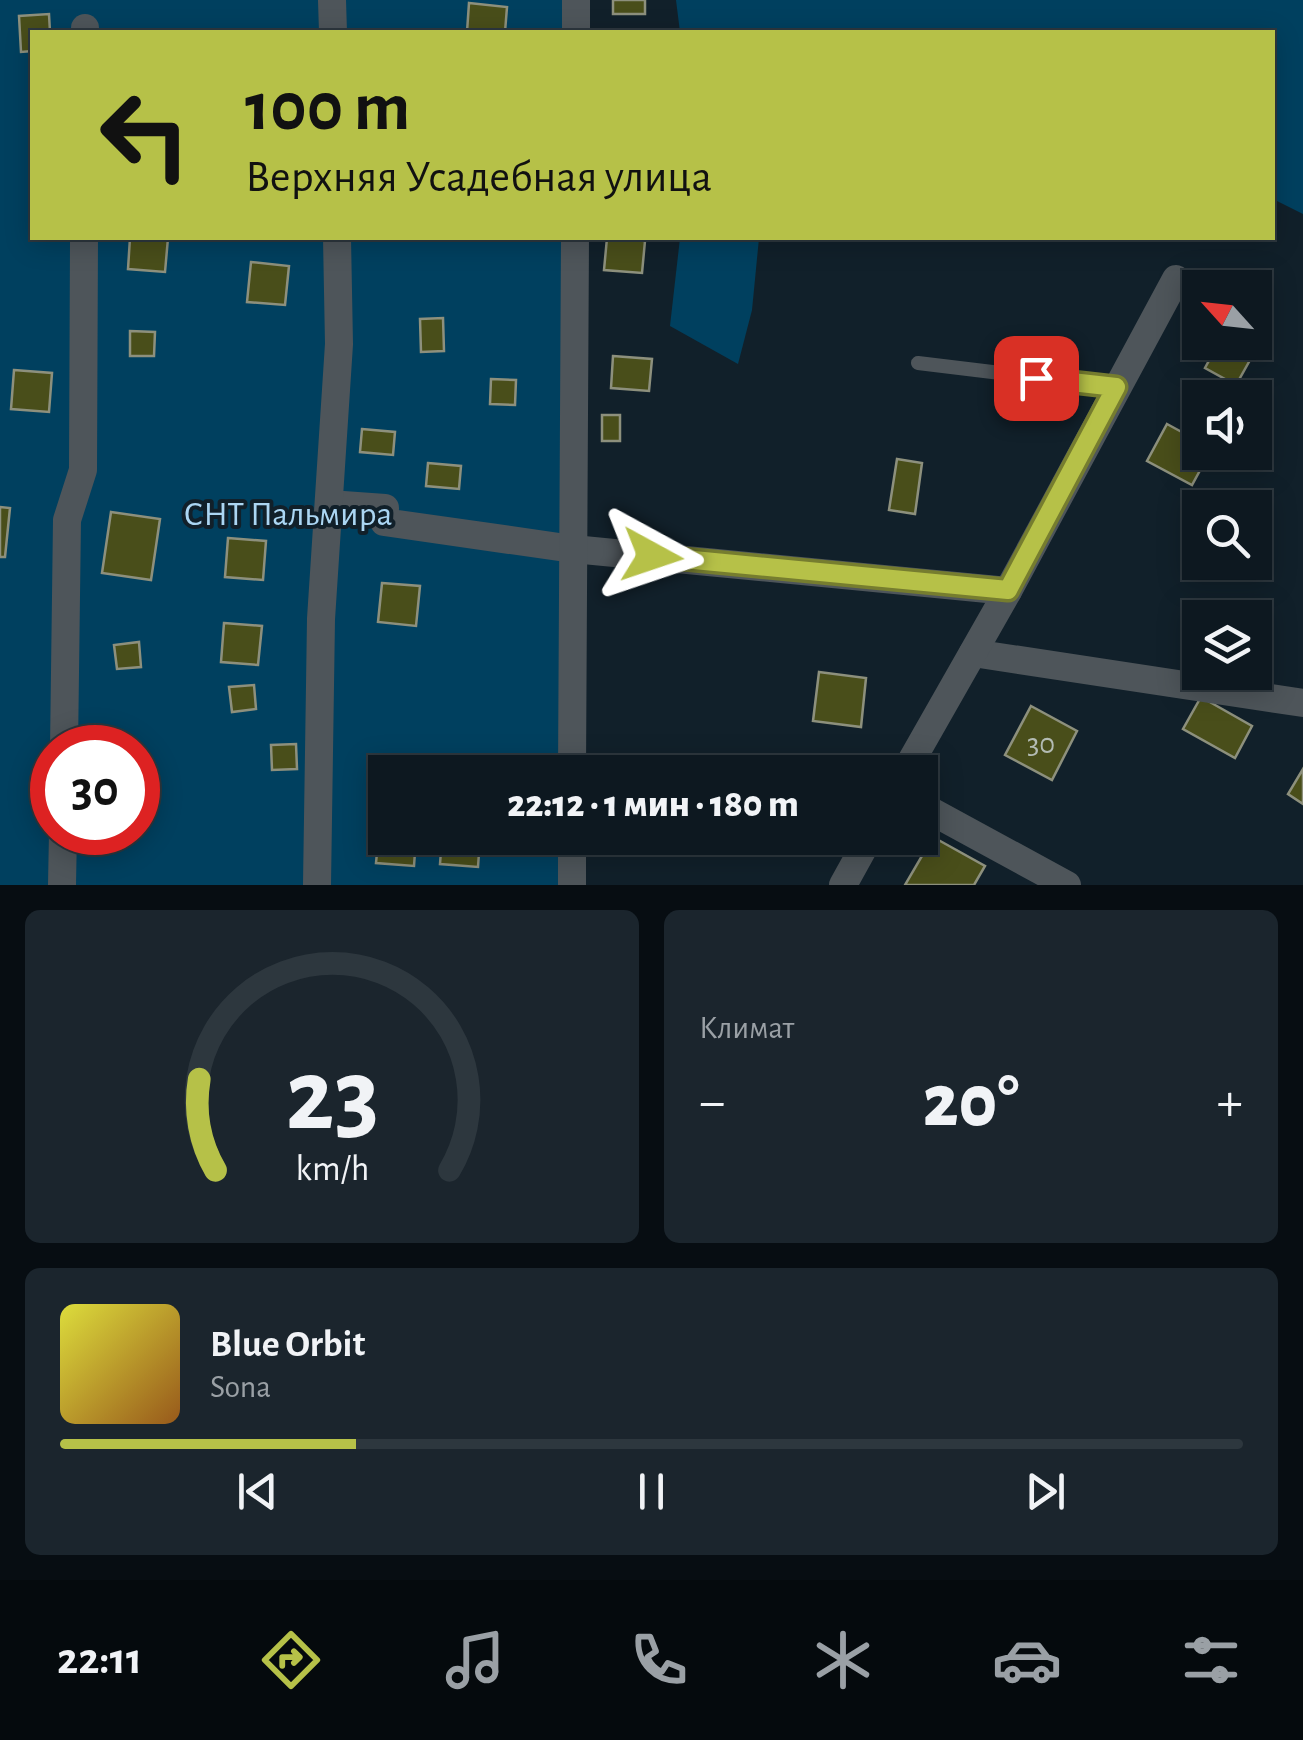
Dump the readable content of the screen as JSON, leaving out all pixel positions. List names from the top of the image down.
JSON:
{
  "parks": ["СНТ Пальмира"],
  "house_numbers": ["30"],
  "north": "top left",
  "page": {
    "turn": ["100 m", "Верхняя Усадебная улица"],
    "limit": "30",
    "trip": "22:12 · 1 мин · 180 m",
    "tile": "Климат",
    "heat": ["−", "20°", "+"],
    "song": ["Blue Orbit", "Sona"],
    "tabs": "22:11",
    "gauge": ["23", "km/h"]
  }
}
